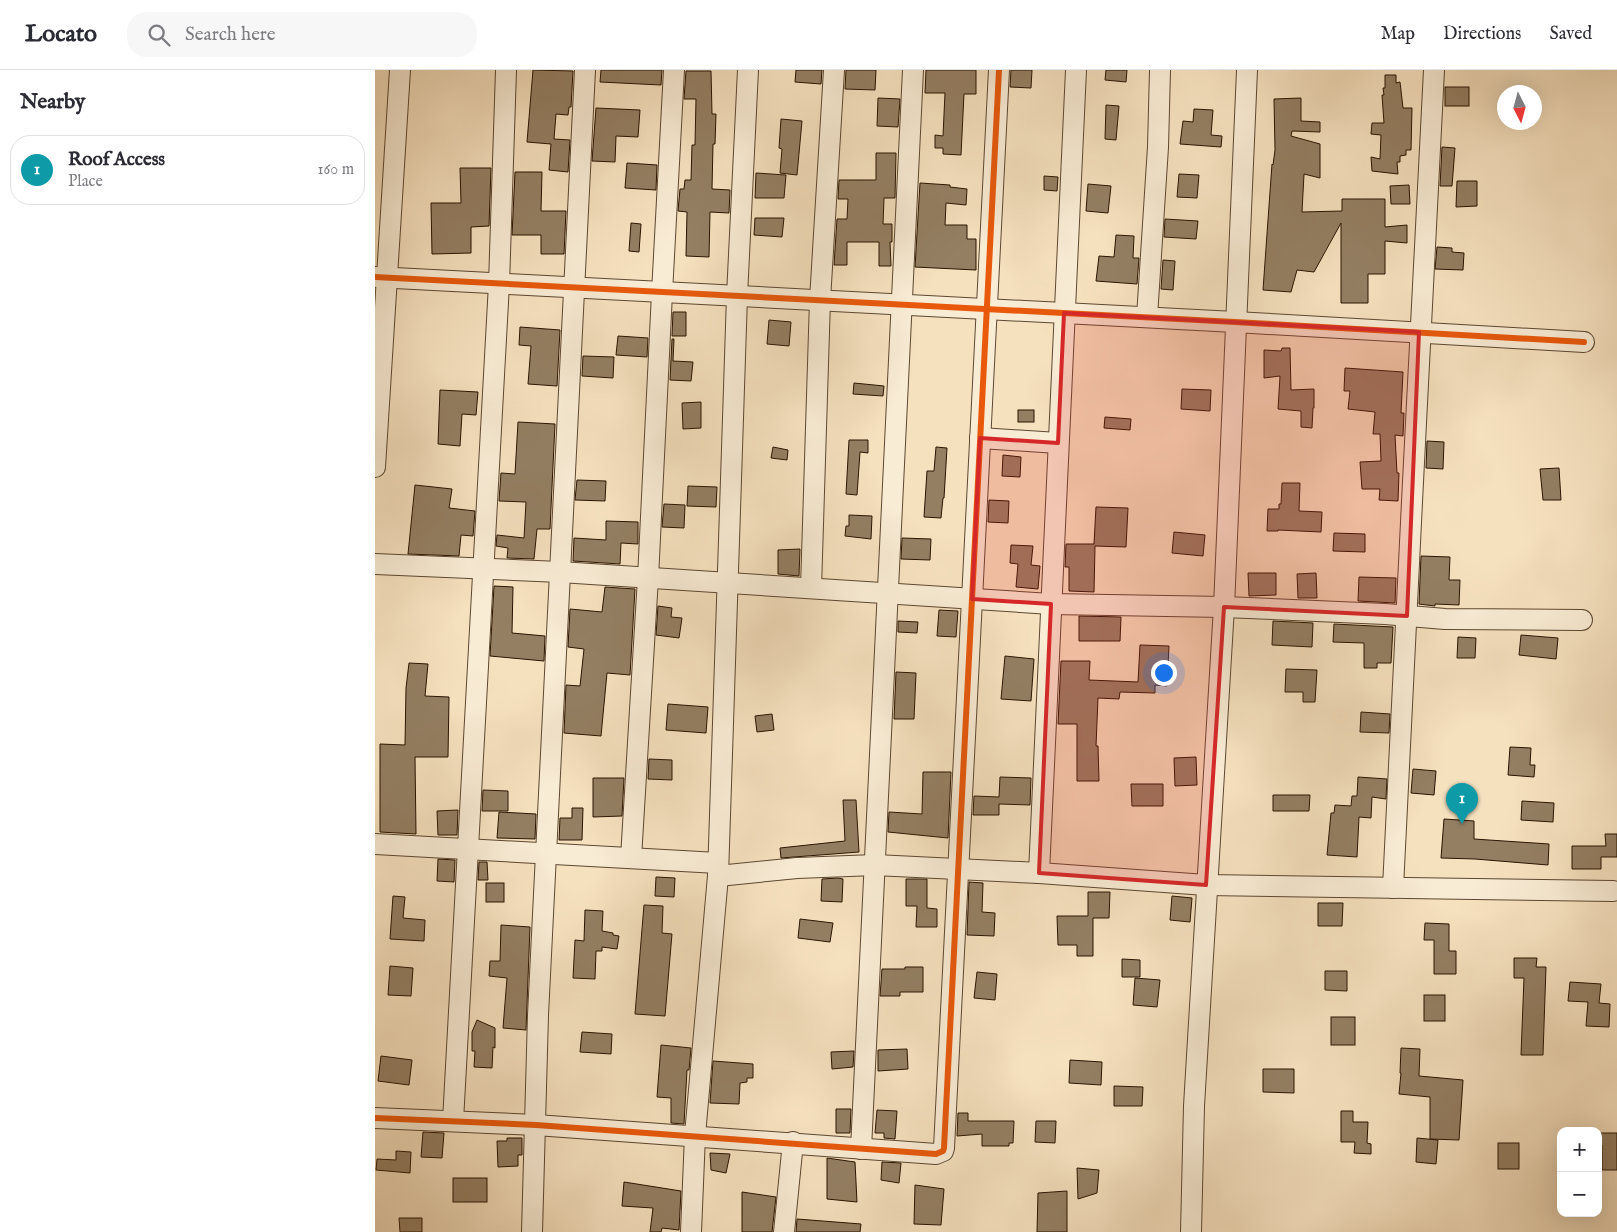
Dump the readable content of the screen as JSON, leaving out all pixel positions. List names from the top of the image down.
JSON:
{
  "north": "bottom",
  "page": {
    "header": "Locato",
    "search": "Search here",
    "nav": ["Map", "Directions", "Saved"],
    "heading": "Nearby",
    "list": [
      {
        "mark": "1",
        "name": "Roof Access",
        "note": "Place",
        "value": "160 m"
      }
    ],
    "pins": "1",
    "map_buttons": ["+", "−"]
  }
}
